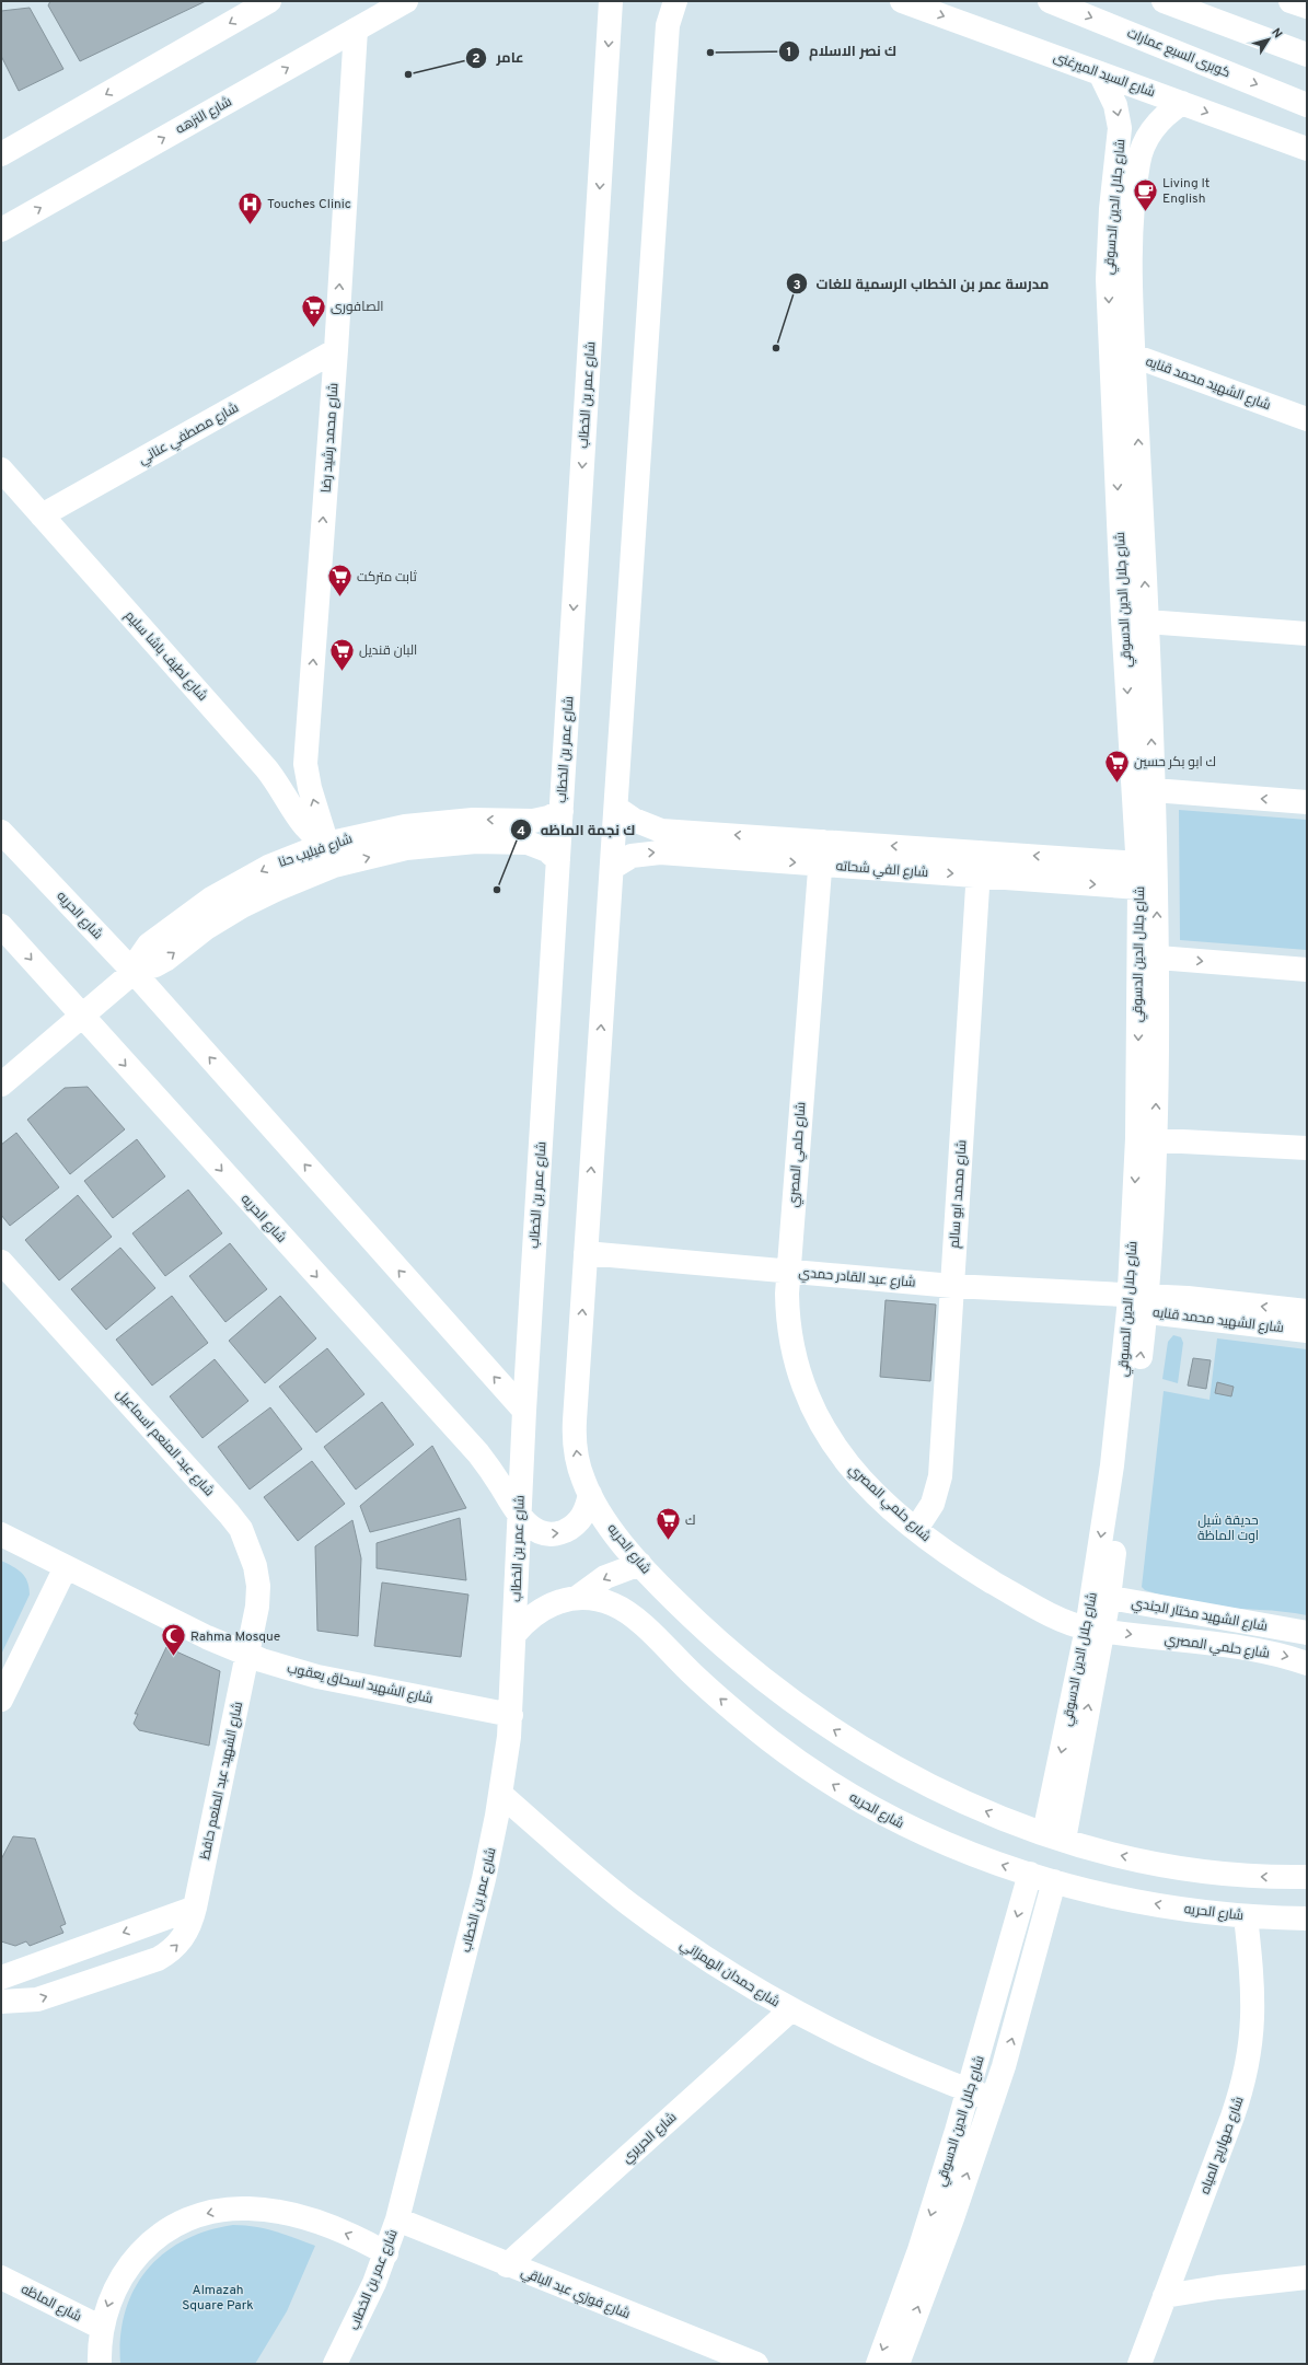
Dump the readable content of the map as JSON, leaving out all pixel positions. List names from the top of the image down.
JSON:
{
  "streets": {
    "street": [
      "كوبرى السبع عمارات",
      "شارع السيد الميرغنى",
      "شارع النزهه",
      "شارع جلال الدين الدسوقي",
      "شارع الشهيد محمد قنايه",
      "شارع عمر بن الخطاب",
      "شارع مصطفي عناني",
      "شارع محمد رشيد رضا",
      "شارع لطيف باشا سليم",
      "شارع فيليب حنا",
      "شارع الفي شحاته",
      "شارع الحريه",
      "شارع حلمي المصري",
      "شارع محمد ابو سالم",
      "شارع عبد القادر حمدي",
      "شارع عبد المنعم اسماعيل",
      "شارع الشهيد مختار الجندي",
      "شارع الشهيد اسحاق يعقوب",
      "شارع الشهيد عبد المنعم حافظ",
      "شارع حمدان الهمزاني",
      "شارع الحريري",
      "شارع صهاريج المياه",
      "شارع فوزي عبد الباقي",
      "شارع الماظه"
    ]
  },
  "crossings": [
    ["شارع السيد الميرغنى", "شارع جلال الدين الدسوقي"],
    ["شارع النزهه", "شارع محمد رشيد رضا"],
    ["شارع جلال الدين الدسوقي", "شارع الشهيد محمد قنايه"],
    ["شارع جلال الدين الدسوقي", "شارع الفي شحاته"],
    ["شارع جلال الدين الدسوقي", "شارع الحريه"],
    ["شارع جلال الدين الدسوقي", "شارع حلمي المصري"],
    ["شارع جلال الدين الدسوقي", "شارع عبد القادر حمدي"],
    ["شارع جلال الدين الدسوقي", "شارع الشهيد مختار الجندي"],
    ["شارع جلال الدين الدسوقي", "شارع حمدان الهمزاني"],
    ["شارع الشهيد محمد قنايه", "شارع عبد القادر حمدي"],
    ["شارع عمر بن الخطاب", "شارع فيليب حنا"],
    ["شارع عمر بن الخطاب", "شارع الحريه"],
    ["شارع عمر بن الخطاب", "شارع الشهيد اسحاق يعقوب"],
    ["شارع عمر بن الخطاب", "شارع حمدان الهمزاني"],
    ["شارع عمر بن الخطاب", "شارع فوزي عبد الباقي"],
    ["شارع مصطفي عناني", "شارع محمد رشيد رضا"],
    ["شارع مصطفي عناني", "شارع لطيف باشا سليم"],
    ["شارع محمد رشيد رضا", "شارع لطيف باشا سليم"],
    ["شارع محمد رشيد رضا", "شارع فيليب حنا"],
    ["شارع لطيف باشا سليم", "شارع فيليب حنا"],
    ["شارع فيليب حنا", "شارع الحريه"],
    ["شارع الفي شحاته", "شارع حلمي المصري"],
    ["شارع الفي شحاته", "شارع محمد ابو سالم"],
    ["شارع الحريه", "شارع صهاريج المياه"],
    ["شارع حلمي المصري", "شارع محمد ابو سالم"],
    ["شارع حلمي المصري", "شارع عبد القادر حمدي"],
    ["شارع محمد ابو سالم", "شارع عبد القادر حمدي"],
    ["شارع عبد المنعم اسماعيل", "شارع الشهيد اسحاق يعقوب"],
    ["شارع عبد المنعم اسماعيل", "شارع الشهيد عبد المنعم حافظ"],
    ["شارع الشهيد اسحاق يعقوب", "شارع الشهيد عبد المنعم حافظ"],
    ["شارع حمدان الهمزاني", "شارع الحريري"],
    ["شارع الحريري", "شارع فوزي عبد الباقي"]
  ],
  "one_way": ["شارع محمد رشيد رضا"],
  "parks": ["حديقة شيل اوت الماظة", "Almazah Square Park"],
  "places": {
    "other": [
      "ك نصر الاسلام",
      "عامر",
      "مدرسة عمر بن الخطاب الرسمية للغات",
      "ك نجمة الماظه"
    ],
    "cafe": ["Living It English"],
    "hospital": ["Touches Clinic"],
    "supermarket": [
      "الصافورى",
      "ثابت متركت",
      "البان قنديل",
      "ك ابو بكر حسين",
      "ك"
    ],
    "mosque": ["Rahma Mosque"]
  },
  "north": "top right"
}
